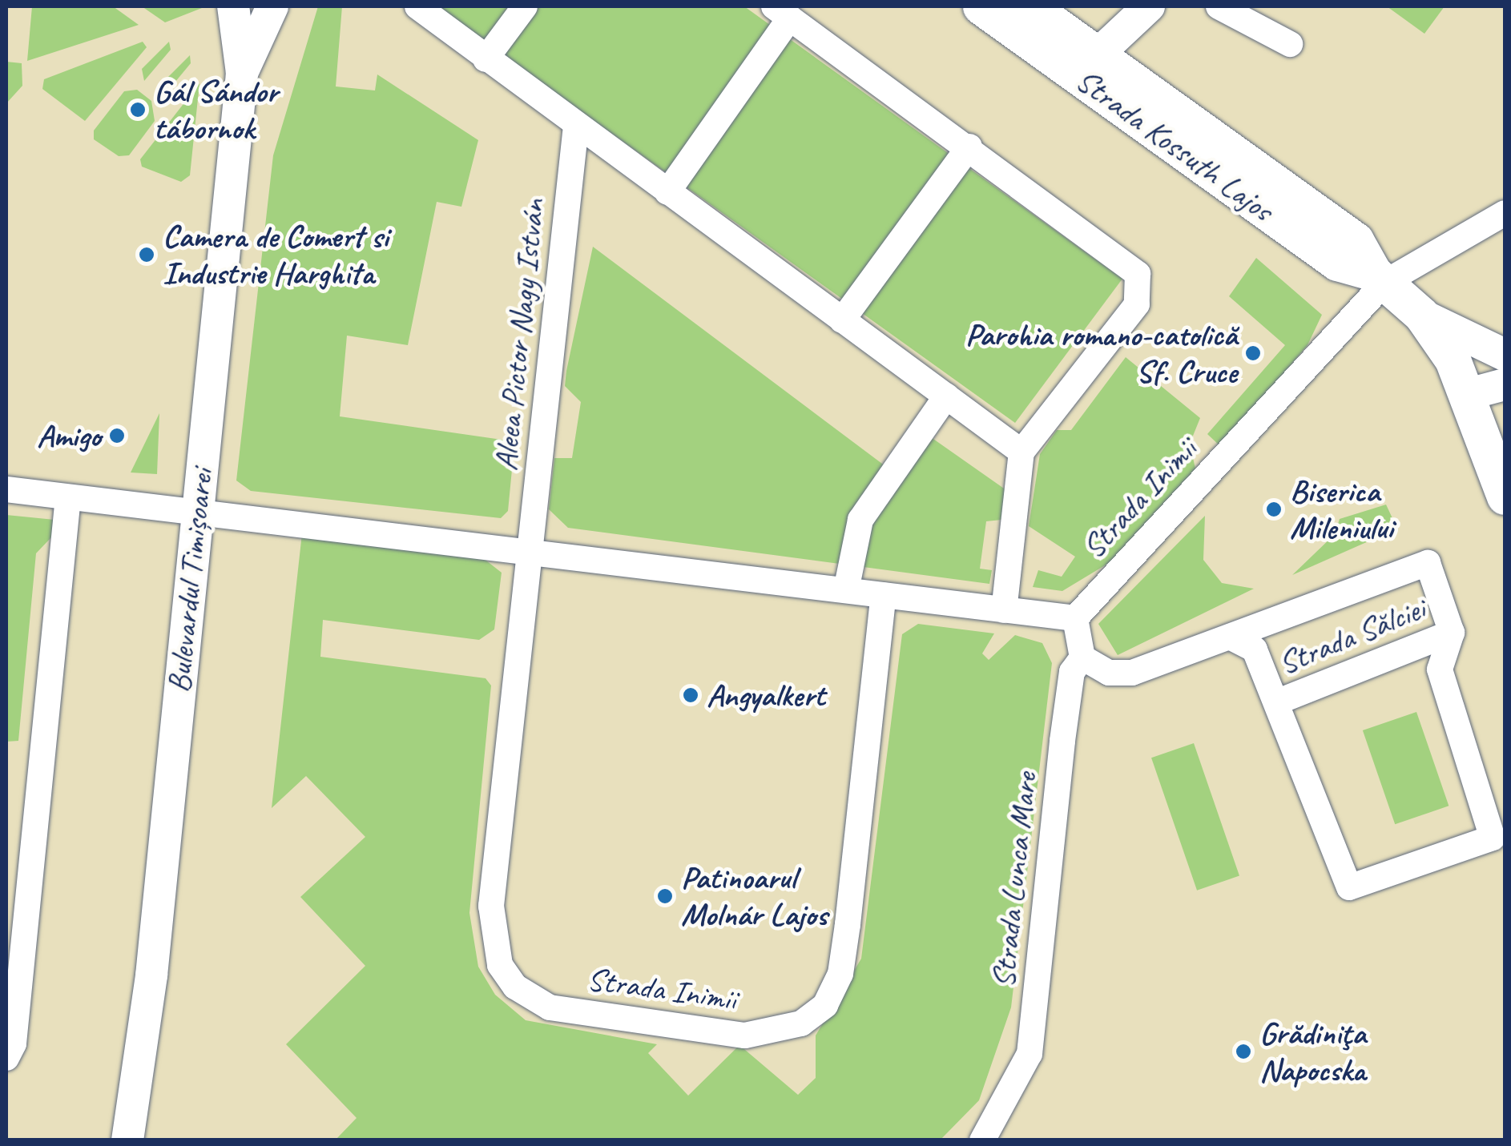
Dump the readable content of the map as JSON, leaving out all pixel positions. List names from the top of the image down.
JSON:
{
  "streets": {
    "main road": ["Strada Kossuth Lajos"],
    "street": [
      "Aleea Pictor Nagy István",
      "Strada Inimii",
      "Bulevardul Timișoarei",
      "Strada Sălciei",
      "Strada Lunca Mare"
    ]
  },
  "crossings": [
    ["Strada Kossuth Lajos", "Strada Inimii"],
    ["Aleea Pictor Nagy István", "Strada Inimii"],
    ["Strada Sălciei", "Strada Lunca Mare"]
  ],
  "places": [
    "Gál Sándor tábornok",
    "Camera de Comert si Industrie Harghita",
    "Parohia romano-catolică Sf. Cruce",
    "Amigo",
    "Biserica Mileniului",
    "Angyalkert",
    "Patinoarul Molnár Lajos",
    "Grădiniţa Napocska"
  ]
}
